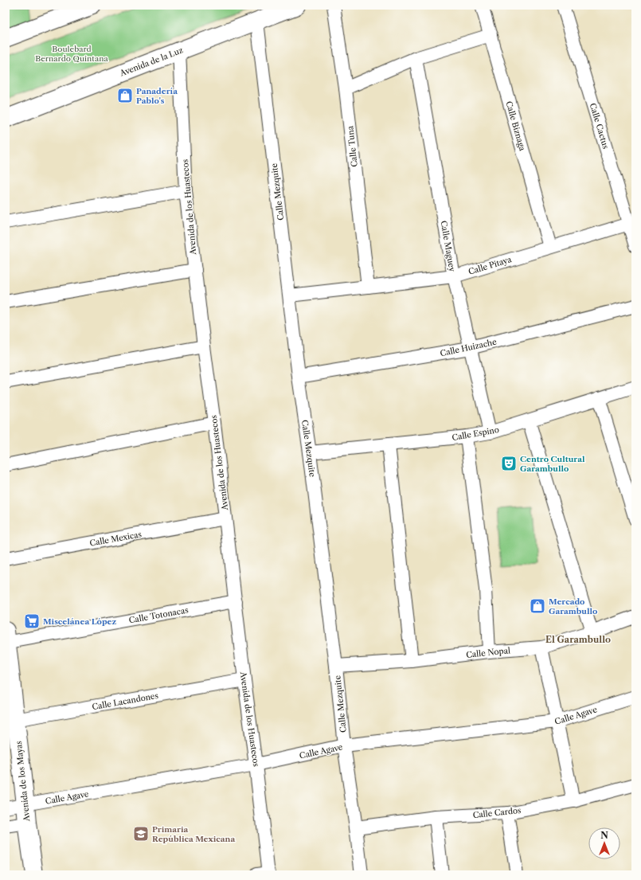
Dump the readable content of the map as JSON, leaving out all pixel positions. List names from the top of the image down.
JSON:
{
  "streets": {
    "main road": ["Avenida de la Luz", "Avenida de los Mayas"],
    "street": [
      "Calle Biznaga",
      "Calle Cactus",
      "Calle Tuna",
      "Calle Mezquite",
      "Avenida de los Huastecos",
      "Calle Maguey",
      "Calle Pitaya",
      "Calle Huizache",
      "Calle Espino",
      "Calle Mexicas",
      "Calle Totonacas",
      "Calle Nopal",
      "Calle Lacandones",
      "Calle Agave",
      "Calle Cardos"
    ]
  },
  "crossings": [
    ["Avenida de la Luz", "Calle Mezquite"],
    ["Avenida de la Luz", "Avenida de los Huastecos"],
    ["Calle Biznaga", "Calle Pitaya"],
    ["Calle Cactus", "Calle Pitaya"],
    ["Calle Tuna", "Calle Pitaya"],
    ["Calle Mezquite", "Calle Pitaya"],
    ["Calle Mezquite", "Calle Huizache"],
    ["Calle Mezquite", "Calle Espino"],
    ["Calle Mezquite", "Calle Nopal"],
    ["Calle Mezquite", "Calle Agave"],
    ["Calle Mezquite", "Calle Cardos"],
    ["Avenida de los Huastecos", "Calle Mexicas"],
    ["Avenida de los Huastecos", "Calle Totonacas"],
    ["Avenida de los Huastecos", "Calle Lacandones"],
    ["Avenida de los Huastecos", "Calle Agave"],
    ["Calle Maguey", "Calle Pitaya"],
    ["Calle Maguey", "Calle Huizache"],
    ["Calle Maguey", "Calle Espino"],
    ["Calle Totonacas", "Avenida de los Mayas"],
    ["Calle Lacandones", "Avenida de los Mayas"],
    ["Calle Agave", "Avenida de los Mayas"]
  ],
  "districts": ["El Garambullo"],
  "parks": ["Boulebard Bernardo Quintana"],
  "places": {
    "shop": ["Panadería Pablo's", "Mercado Garambullo"],
    "theatre": ["Centro Cultural Garambullo"],
    "supermarket": ["Miscelánea López"],
    "school or university": ["Primaria República Mexicana"]
  },
  "north": "top"
}
